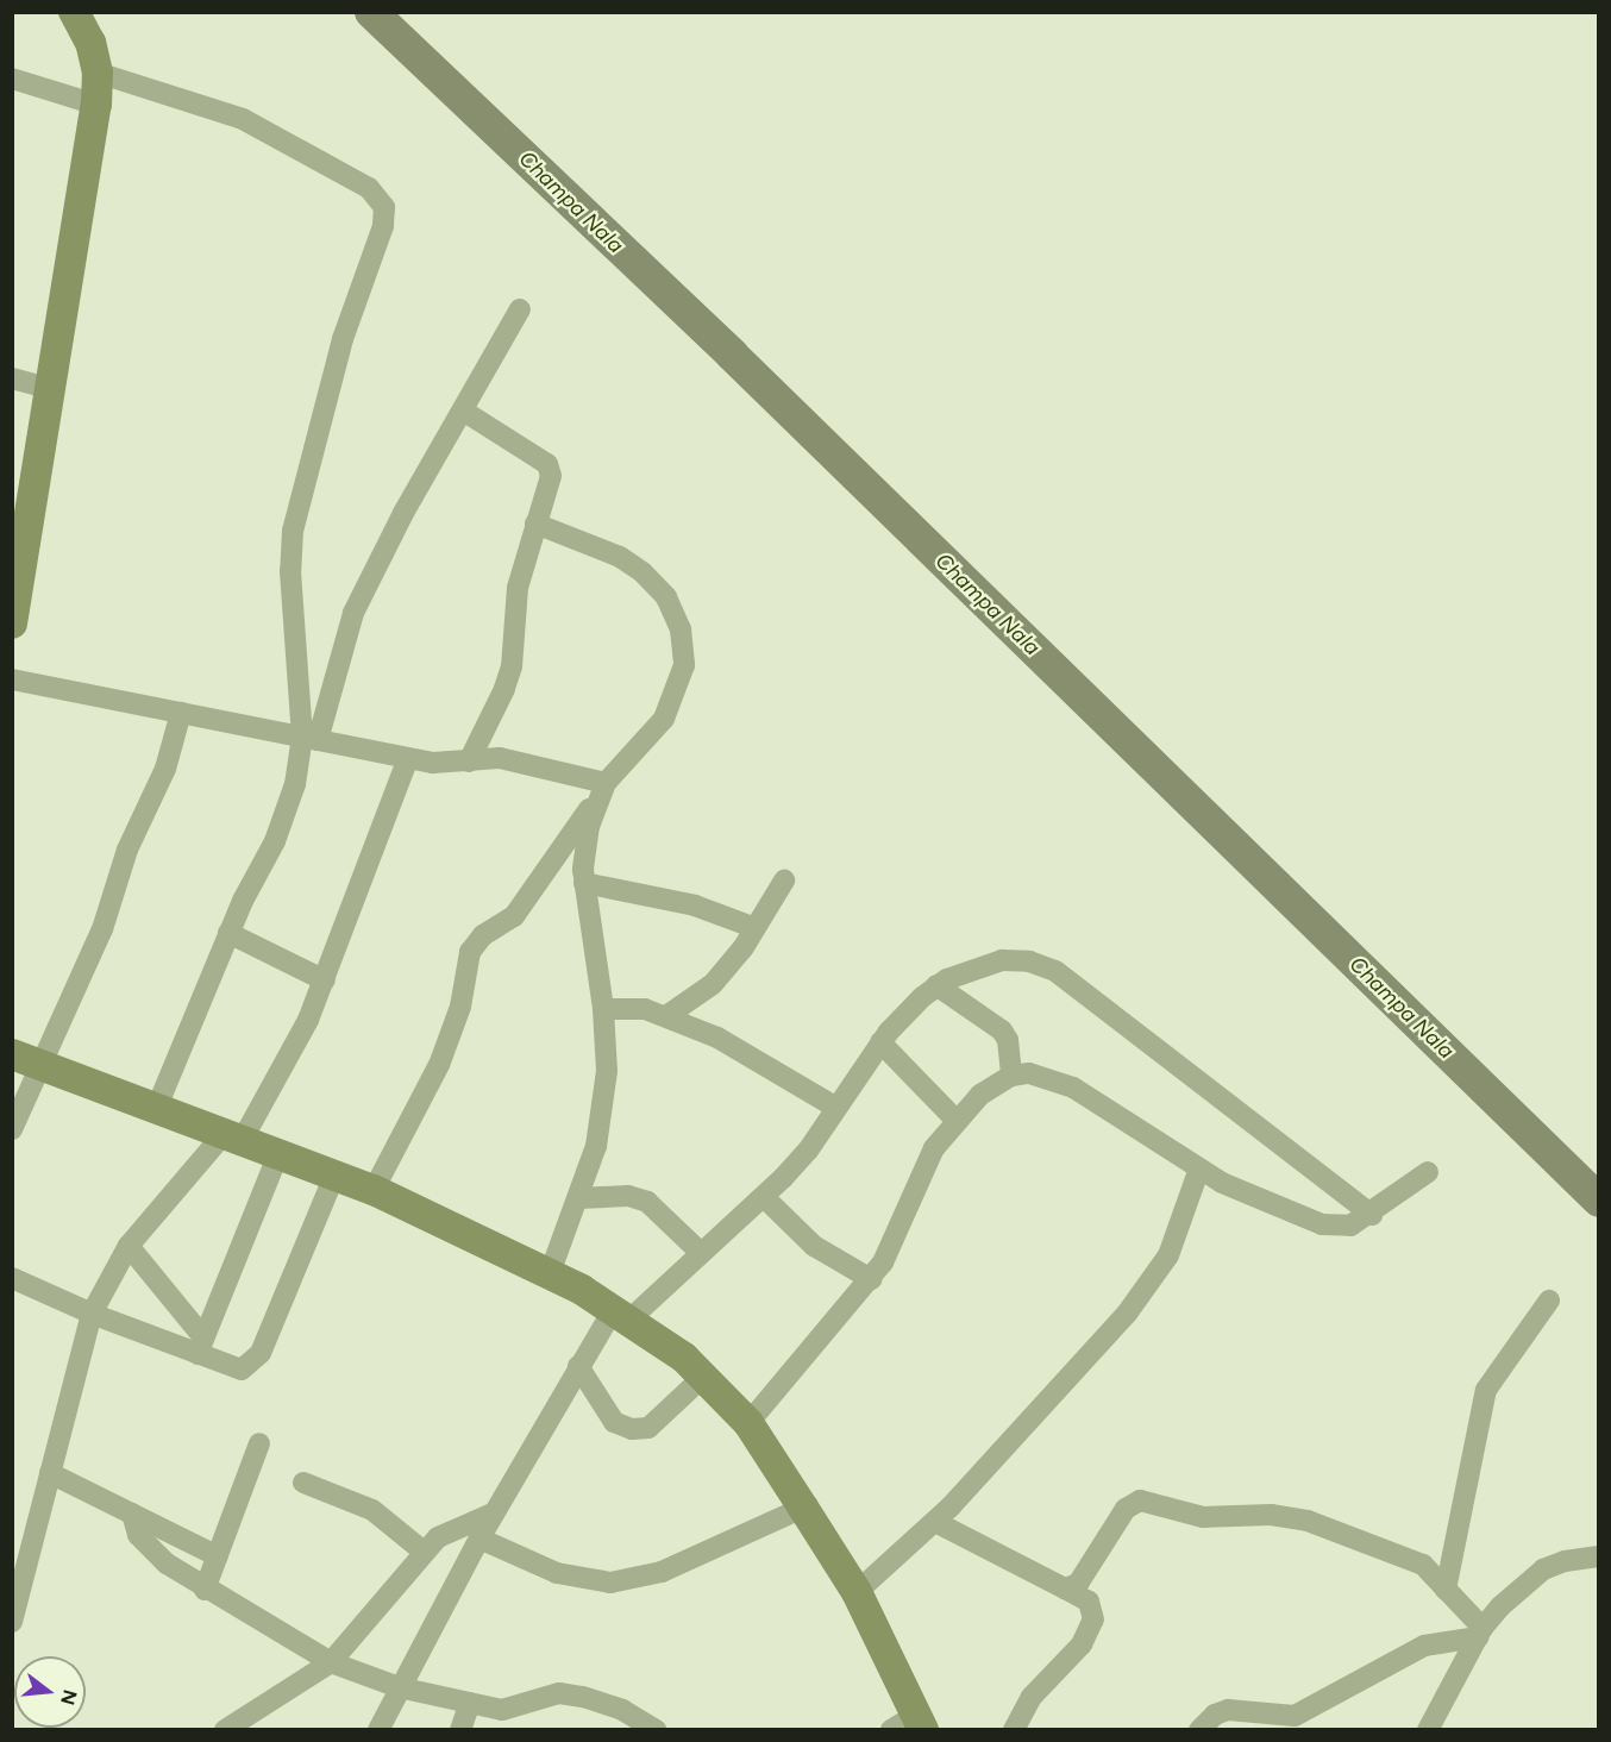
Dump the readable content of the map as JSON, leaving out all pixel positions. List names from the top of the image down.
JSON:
{
  "water": ["Champa Nala"],
  "north": "right"
}
